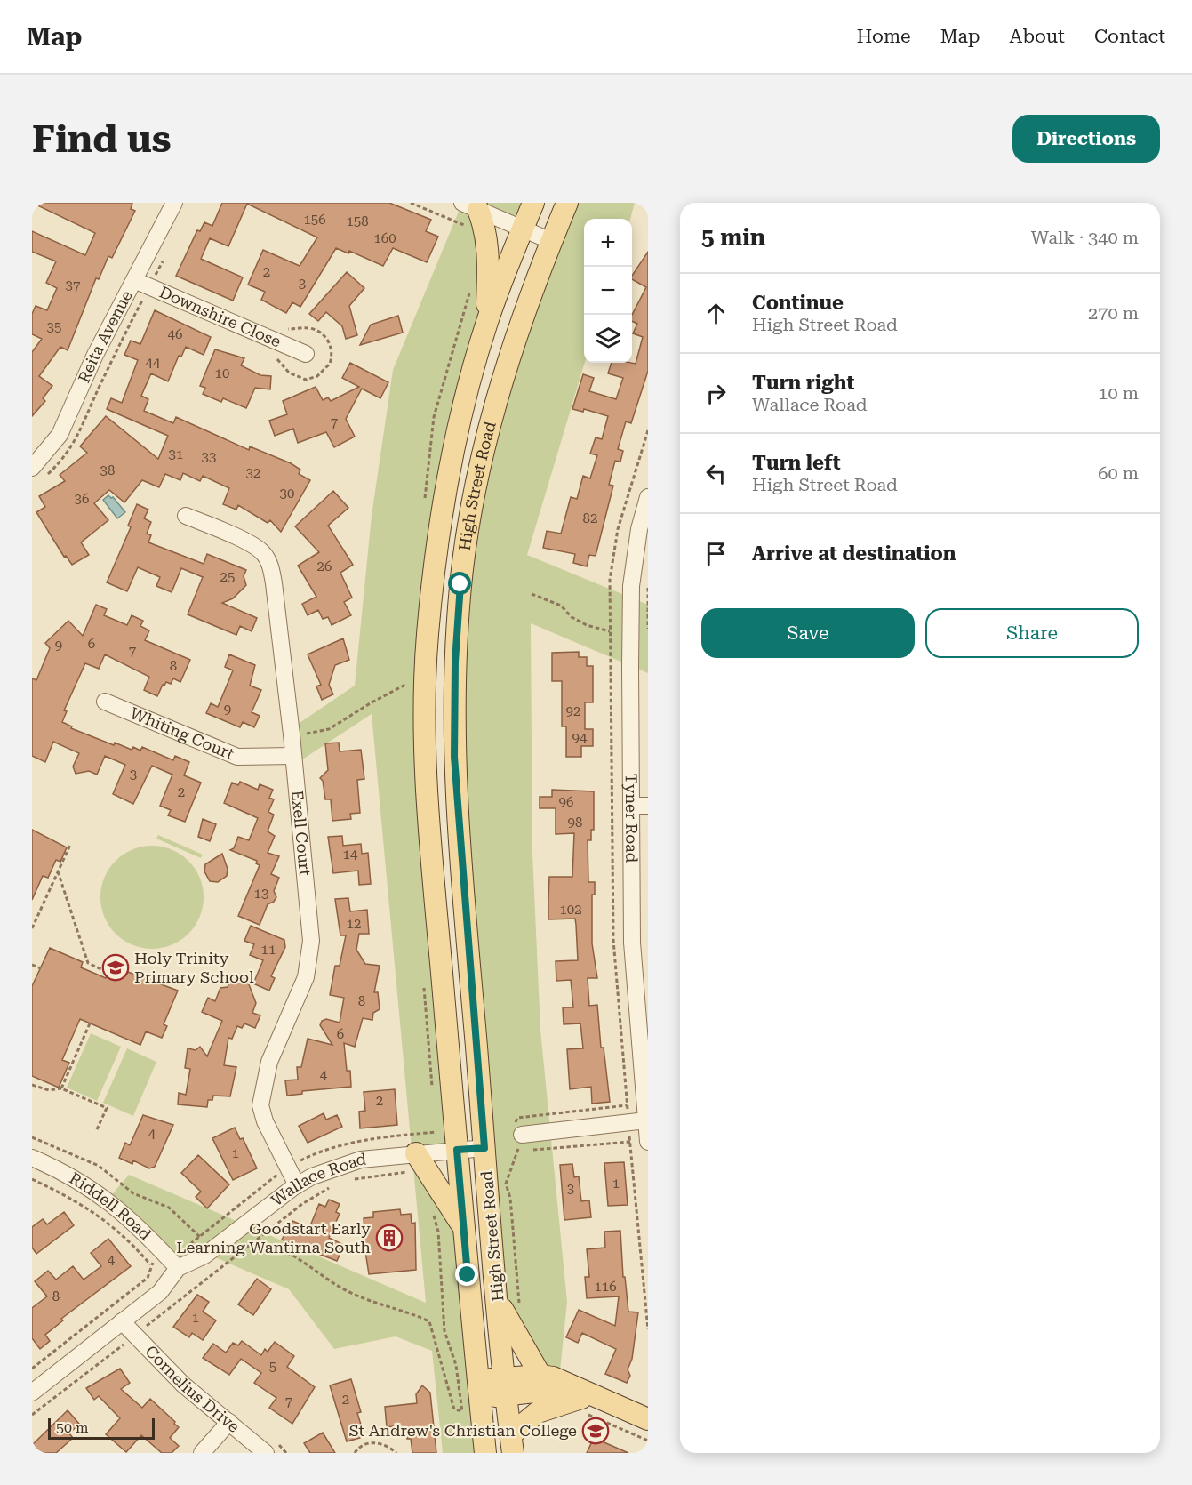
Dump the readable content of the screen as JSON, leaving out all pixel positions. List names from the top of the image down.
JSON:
{
  "streets": {
    "main road": ["High Street Road"],
    "street": [
      "Downshire Close",
      "Reita Avenue",
      "Whiting Court",
      "Tyner Road",
      "Exell Court",
      "Wallace Road",
      "Riddell Road",
      "Cornelius Drive"
    ]
  },
  "crossings": [
    ["Downshire Close", "Reita Avenue"],
    ["High Street Road", "Wallace Road"],
    ["Whiting Court", "Exell Court"],
    ["Exell Court", "Wallace Road"],
    ["Wallace Road", "Riddell Road"],
    ["Wallace Road", "Cornelius Drive"]
  ],
  "places": {
    "school or university": ["Holy Trinity Primary School", "St Andrew's Christian College"],
    "building": ["Goodstart Early Learning Wantirna South"]
  },
  "house_numbers": [
    "156",
    "158",
    "160",
    "2",
    "3",
    "37",
    "35",
    "46",
    "44",
    "10",
    "7",
    "31",
    "33",
    "38",
    "32",
    "30",
    "36",
    "82",
    "26",
    "25",
    "6",
    "9",
    "7",
    "8",
    "9",
    "92",
    "94",
    "3",
    "2",
    "96",
    "98",
    "14",
    "13",
    "102",
    "12",
    "11",
    "8",
    "6",
    "4",
    "2",
    "4",
    "1",
    "1",
    "3",
    "4",
    "116",
    "8",
    "1",
    "5",
    "2",
    "7"
  ],
  "scale_bar": "50 m",
  "page": {
    "header": "Map",
    "nav": [
      "Home",
      "Map",
      "About",
      "Contact"
    ],
    "buttons": [
      "Directions",
      ["Save", "Share"]
    ],
    "title": "Find us",
    "heading": ["5 min", "Walk · 340 m"],
    "map_buttons": ["+", "−"],
    "list": [
      ["Continue", "High Street Road", "270 m"],
      ["Turn right", "Wallace Road", "10 m"],
      ["Turn left", "High Street Road", "60 m"],
      "Arrive at destination"
    ],
    "scale": "50 m"
  }
}
